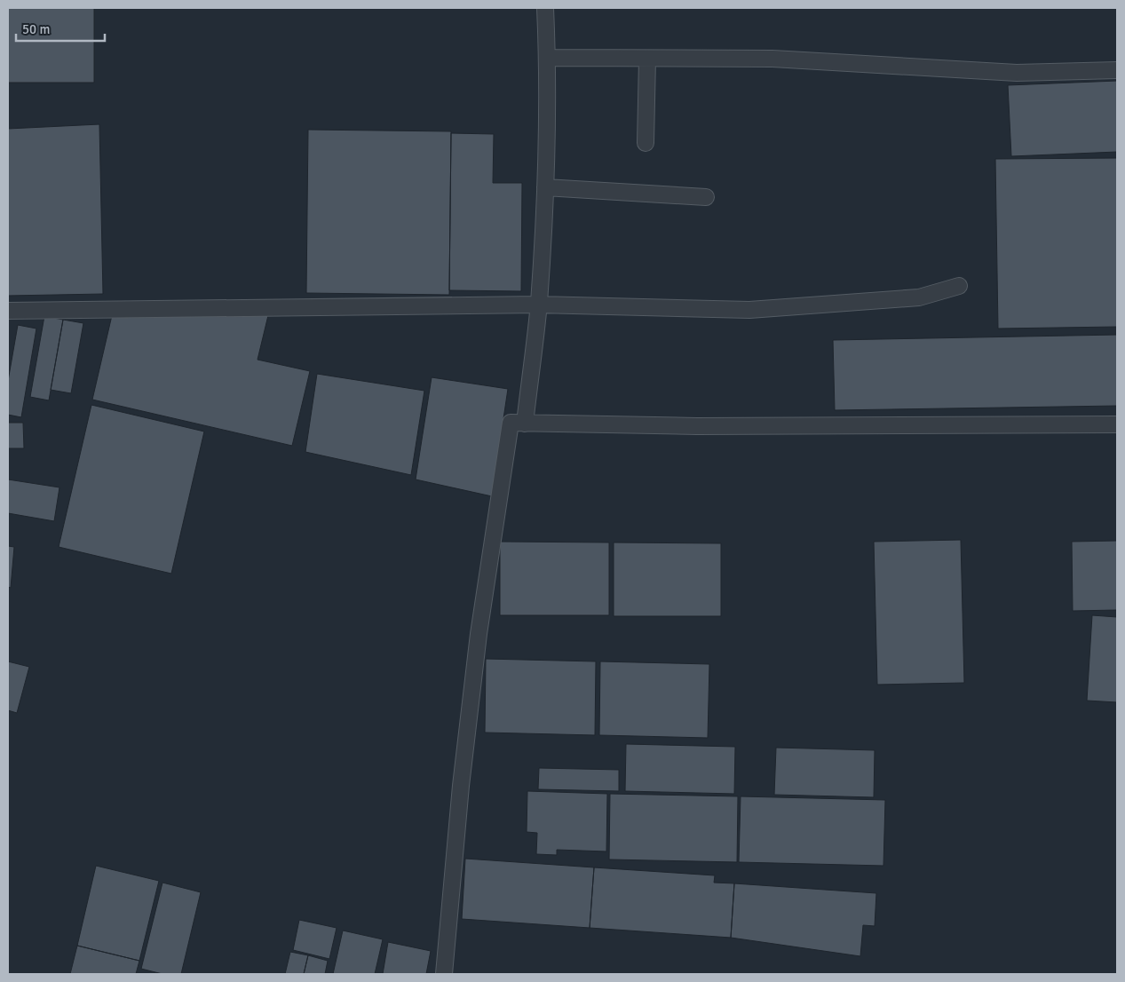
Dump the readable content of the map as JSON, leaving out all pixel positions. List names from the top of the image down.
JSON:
{
  "scale_bar": "50 m"
}
